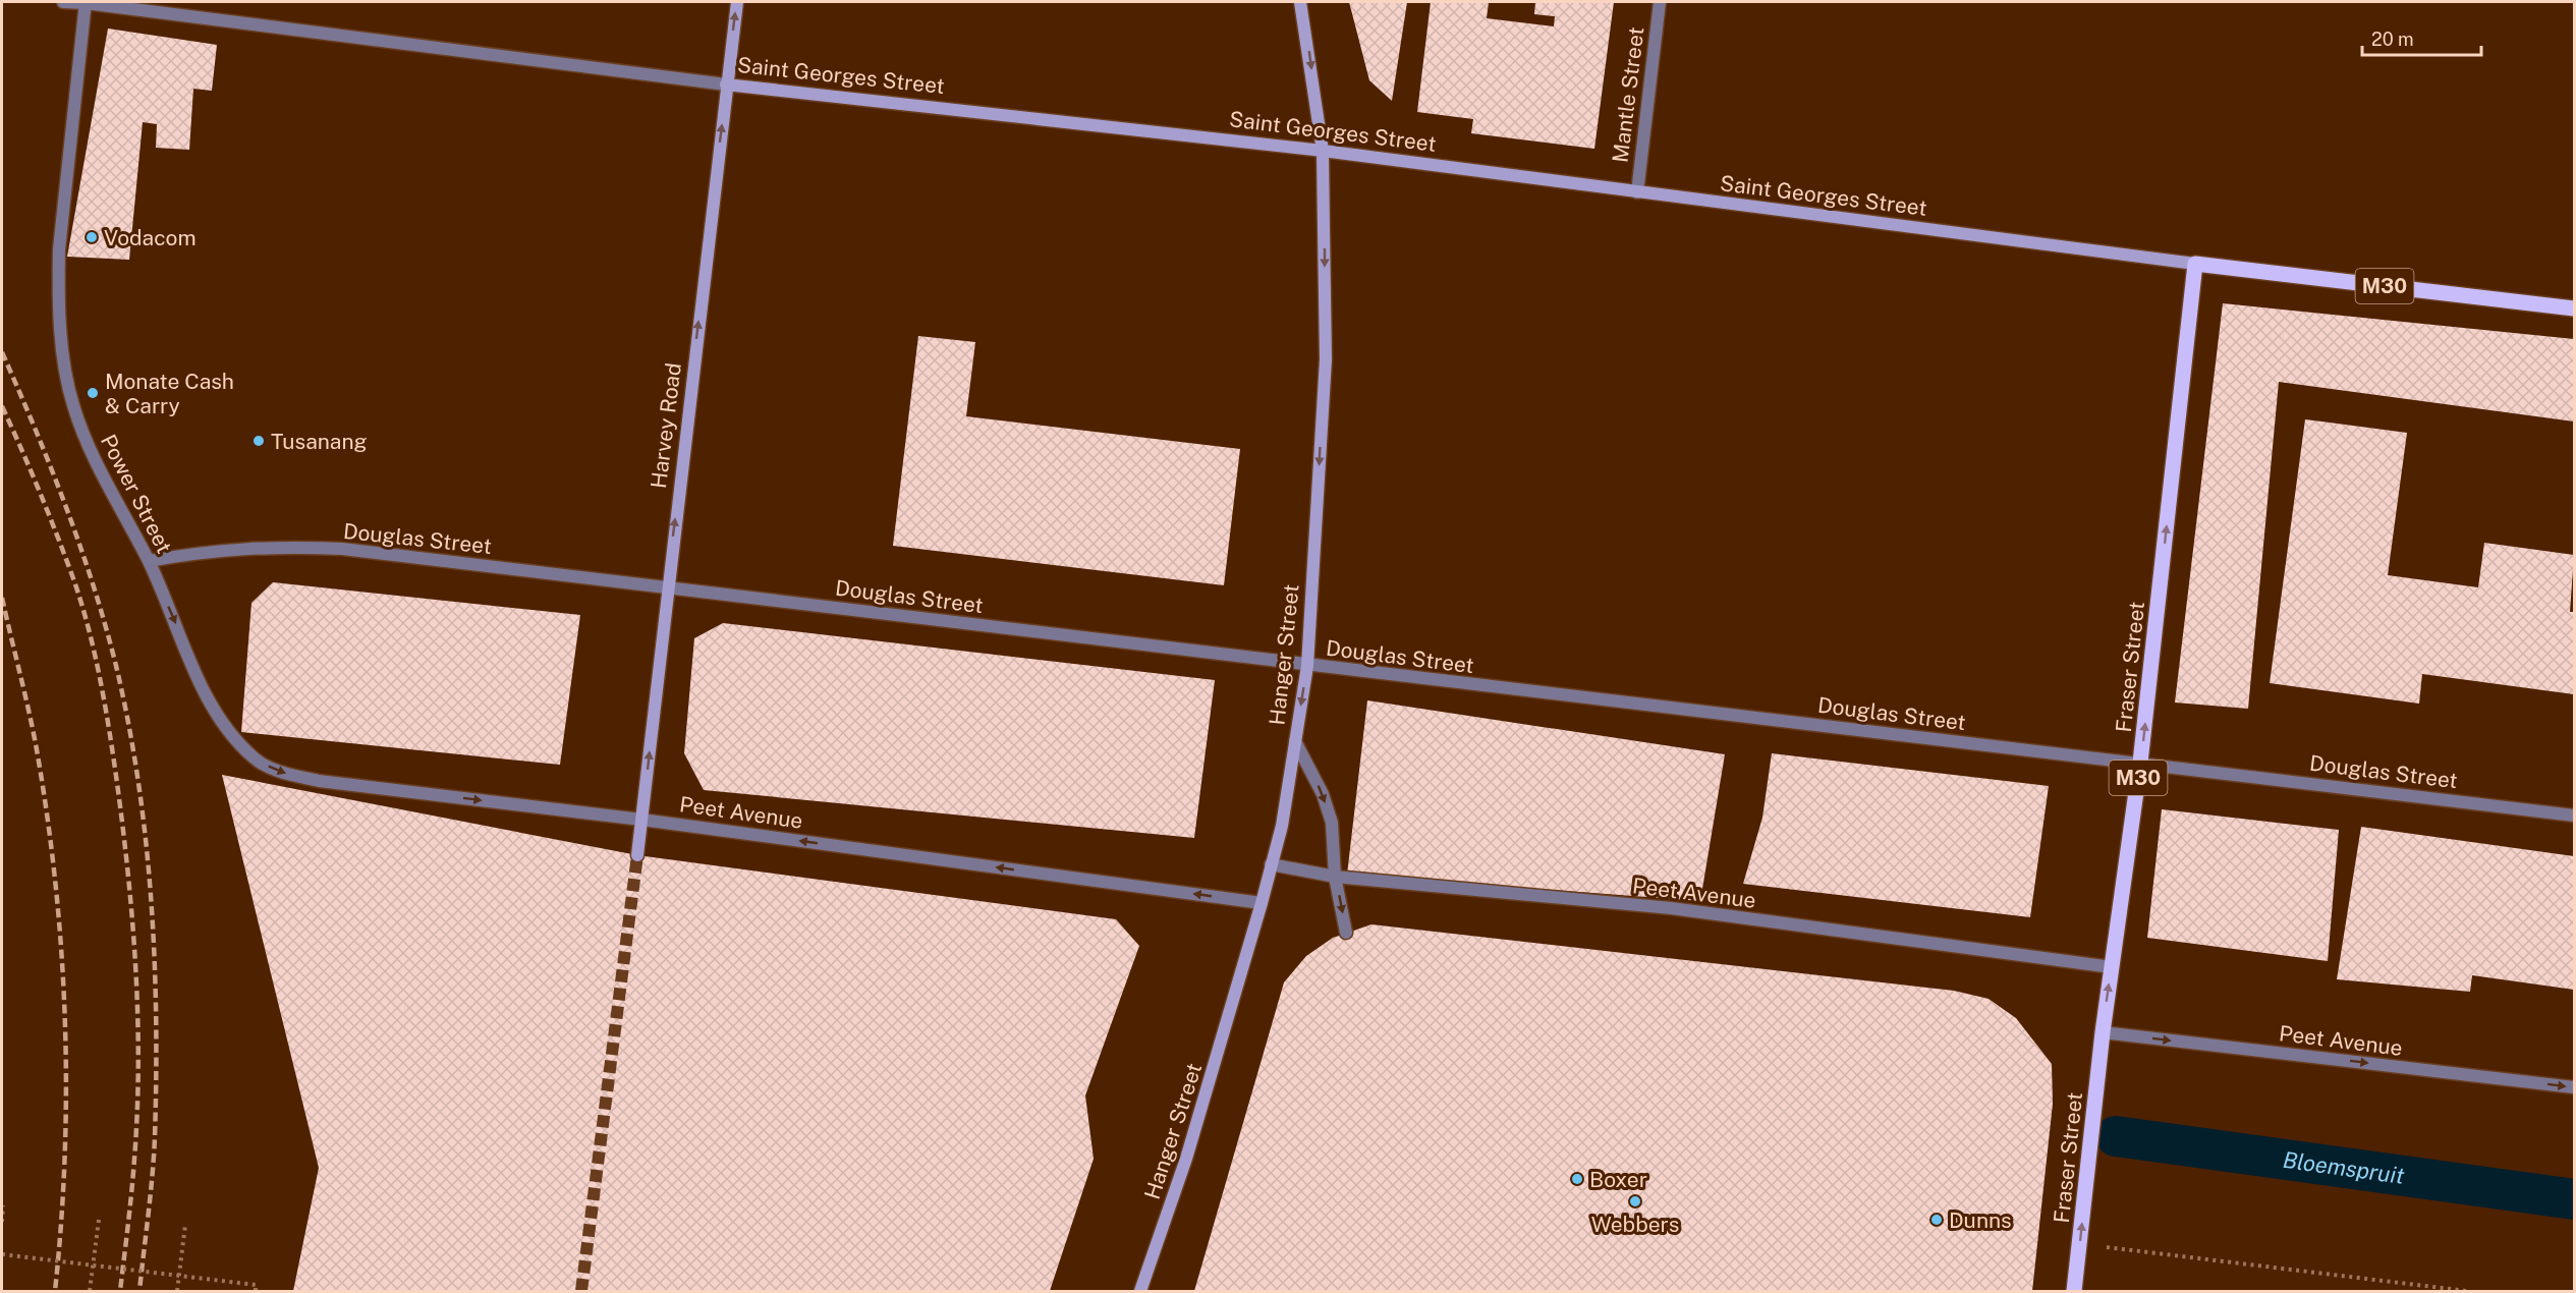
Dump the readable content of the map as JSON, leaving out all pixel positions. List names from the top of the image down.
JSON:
{
  "streets": {
    "main road": [
      "Saint Georges Street",
      "M30",
      "Harvey Road",
      "Hanger Street",
      "Fraser Street"
    ],
    "street": [
      "Mantle Street",
      "Power Street",
      "Douglas Street",
      "Peet Avenue"
    ]
  },
  "crossings": [
    ["Saint Georges Street", "Mantle Street"],
    ["Saint Georges Street", "Harvey Road"],
    ["Saint Georges Street", "Power Street"],
    ["Saint Georges Street", "Hanger Street"],
    ["Saint Georges Street", "Fraser Street"],
    ["Harvey Road", "Douglas Street"],
    ["Harvey Road", "Peet Avenue"],
    ["Power Street", "Douglas Street"],
    ["Power Street", "Peet Avenue"],
    ["Douglas Street", "Hanger Street"],
    ["Douglas Street", "Fraser Street"],
    ["Hanger Street", "Peet Avenue"],
    ["Fraser Street", "Peet Avenue"]
  ],
  "one_way": ["Harvey Road", "Hanger Street", "Fraser Street"],
  "water": ["Bloemspruit"],
  "places": [
    "Vodacom",
    "Monate Cash & Carry",
    "Tusanang",
    "Boxer",
    "Webbers",
    "Dunns"
  ],
  "scale_bar": "20 m"
}
